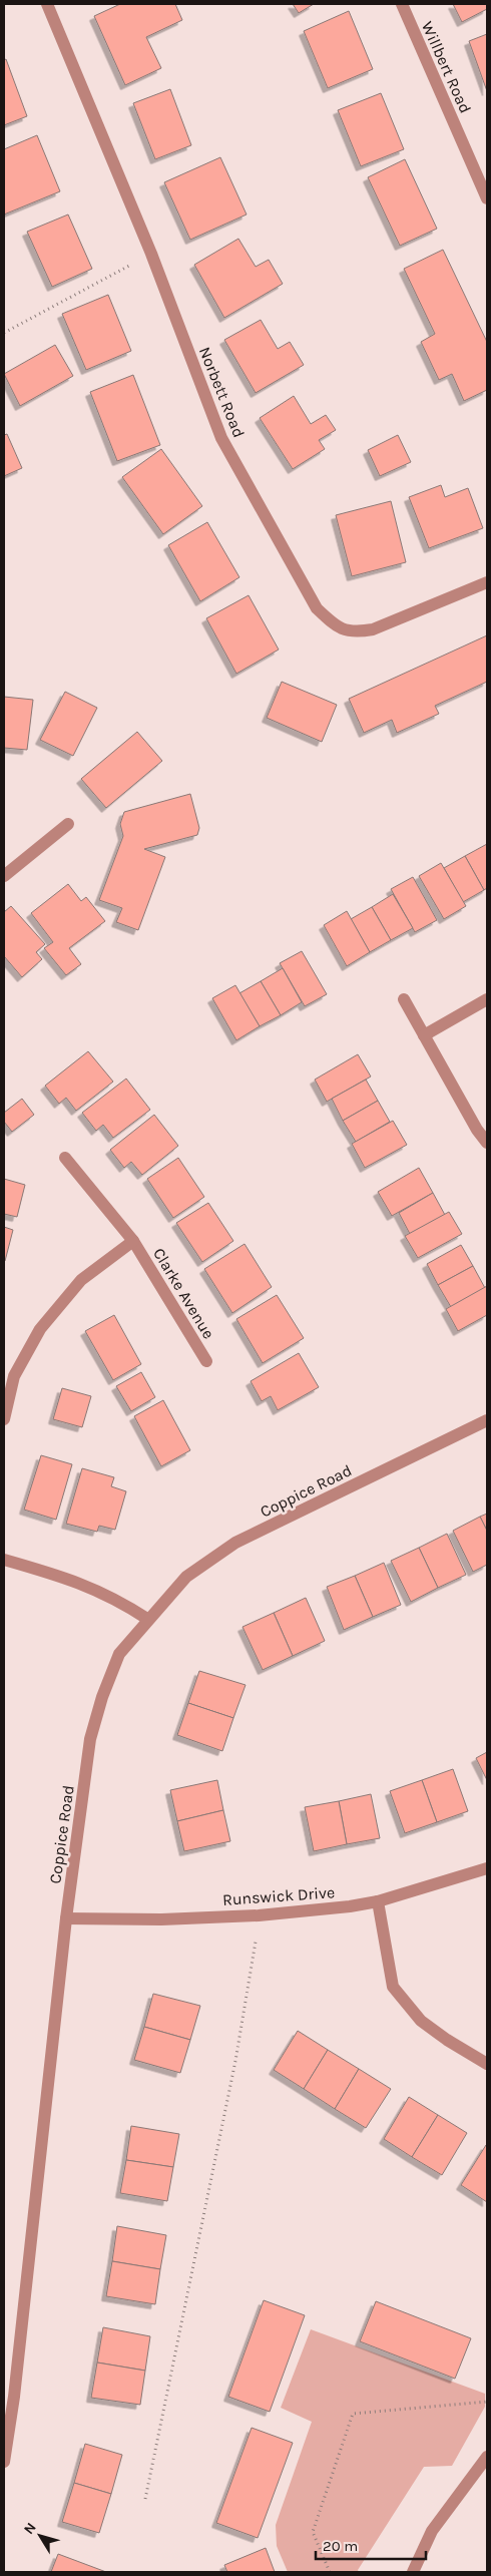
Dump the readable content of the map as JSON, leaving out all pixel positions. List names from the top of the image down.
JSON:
{
  "streets": {
    "street": [
      "Willbert Road",
      "Norbett Road",
      "Clarke Avenue",
      "Coppice Road",
      "Runswick Drive"
    ]
  },
  "crossings": [
    ["Coppice Road", "Runswick Drive"]
  ],
  "scale_bar": "20 m",
  "north": "top left"
}
